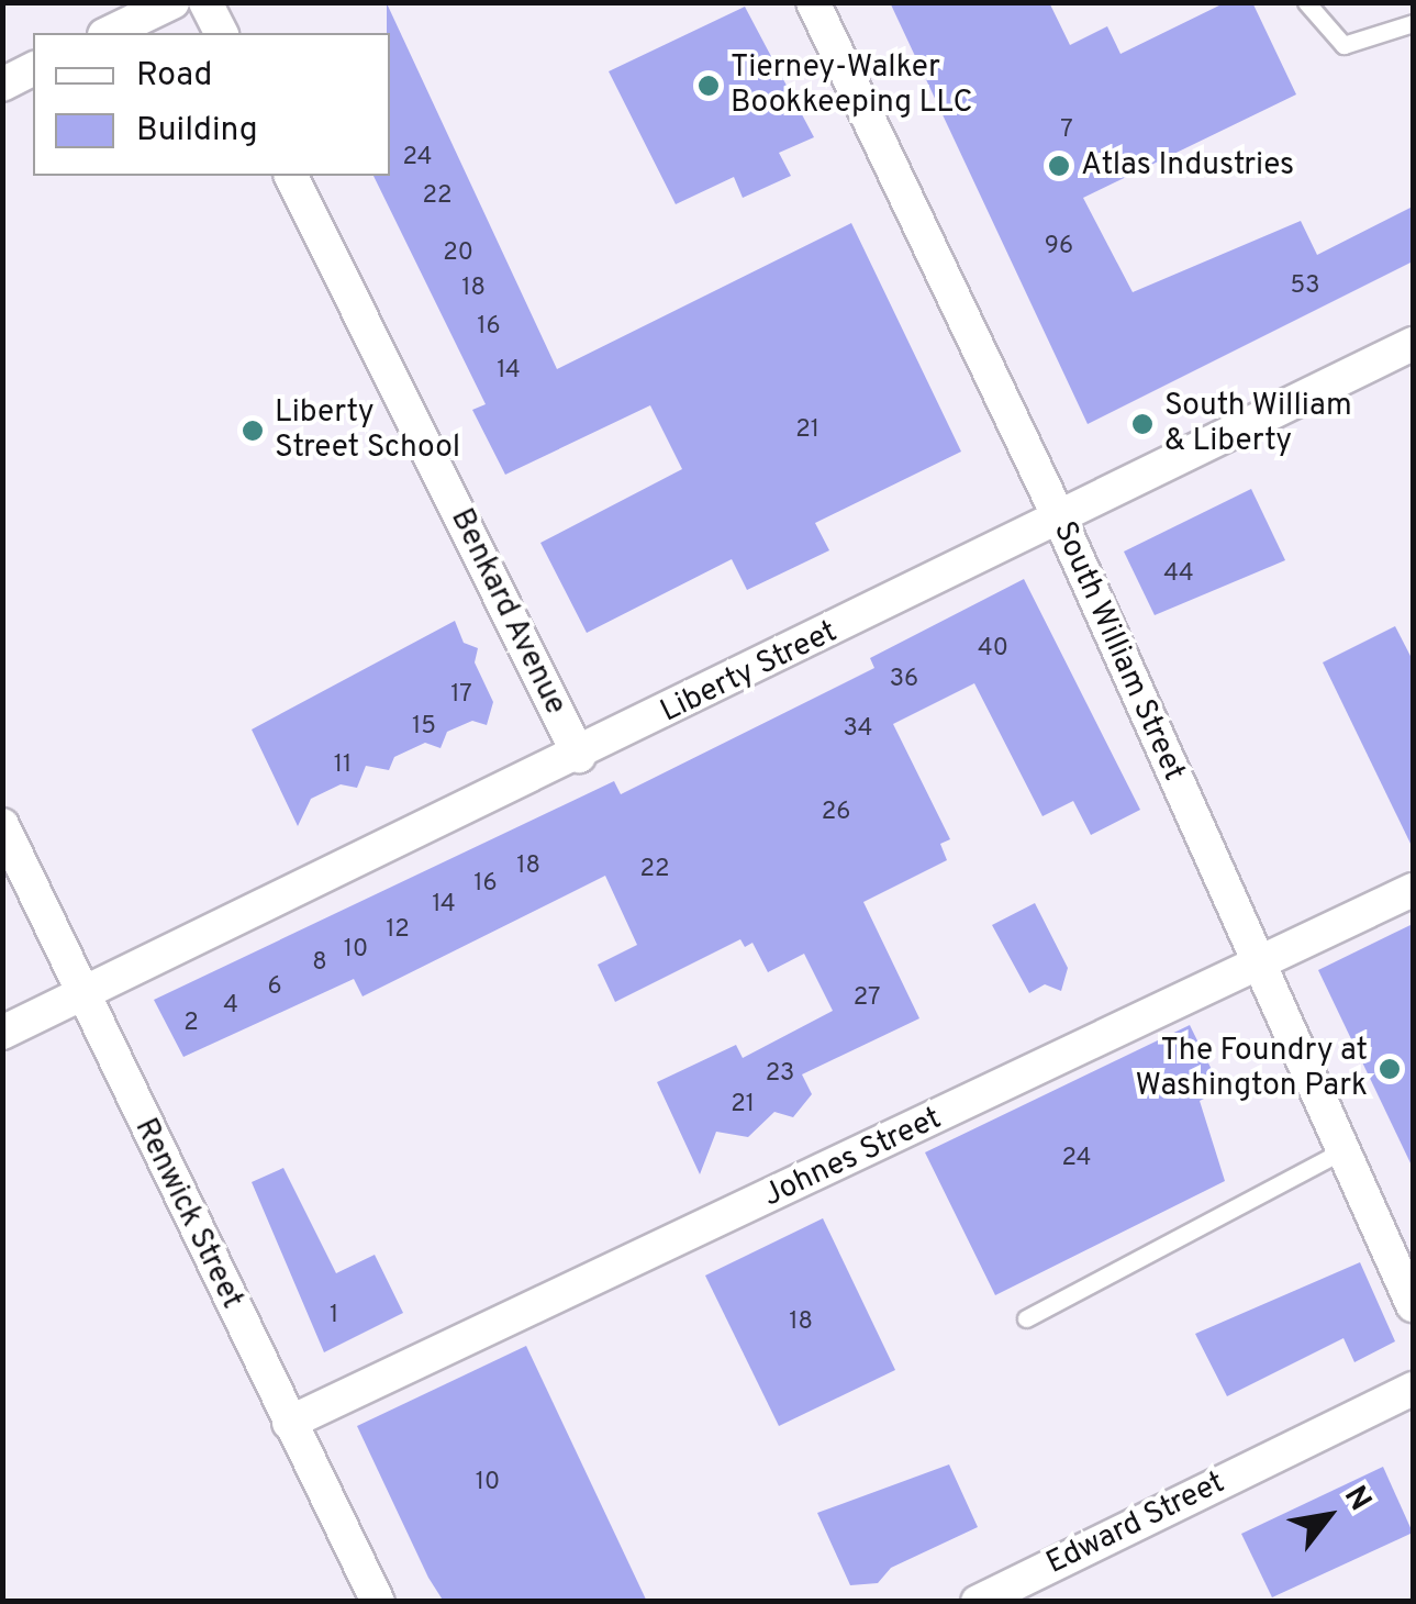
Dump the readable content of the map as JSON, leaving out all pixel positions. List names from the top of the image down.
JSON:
{
  "streets": {
    "street": [
      "Benkard Avenue",
      "South William Street",
      "Liberty Street",
      "Johnes Street",
      "Renwick Street",
      "Edward Street"
    ]
  },
  "crossings": [
    ["Benkard Avenue", "Liberty Street"],
    ["South William Street", "Liberty Street"],
    ["South William Street", "Johnes Street"],
    ["Liberty Street", "Renwick Street"],
    ["Johnes Street", "Renwick Street"]
  ],
  "places": [
    "Tierney-Walker Bookkeeping LLC",
    "Atlas Industries",
    "South William & Liberty",
    "Liberty Street School",
    "The Foundry at Washington Park"
  ],
  "house_numbers": [
    "7",
    "24",
    "22",
    "96",
    "20",
    "53",
    "18",
    "16",
    "14",
    "21",
    "44",
    "40",
    "36",
    "17",
    "15",
    "34",
    "11",
    "26",
    "18",
    "22",
    "16",
    "14",
    "12",
    "10",
    "8",
    "6",
    "27",
    "4",
    "2",
    "23",
    "21",
    "24",
    "1",
    "18",
    "10"
  ],
  "legend": ["Road", "Building"],
  "north": "top right"
}
